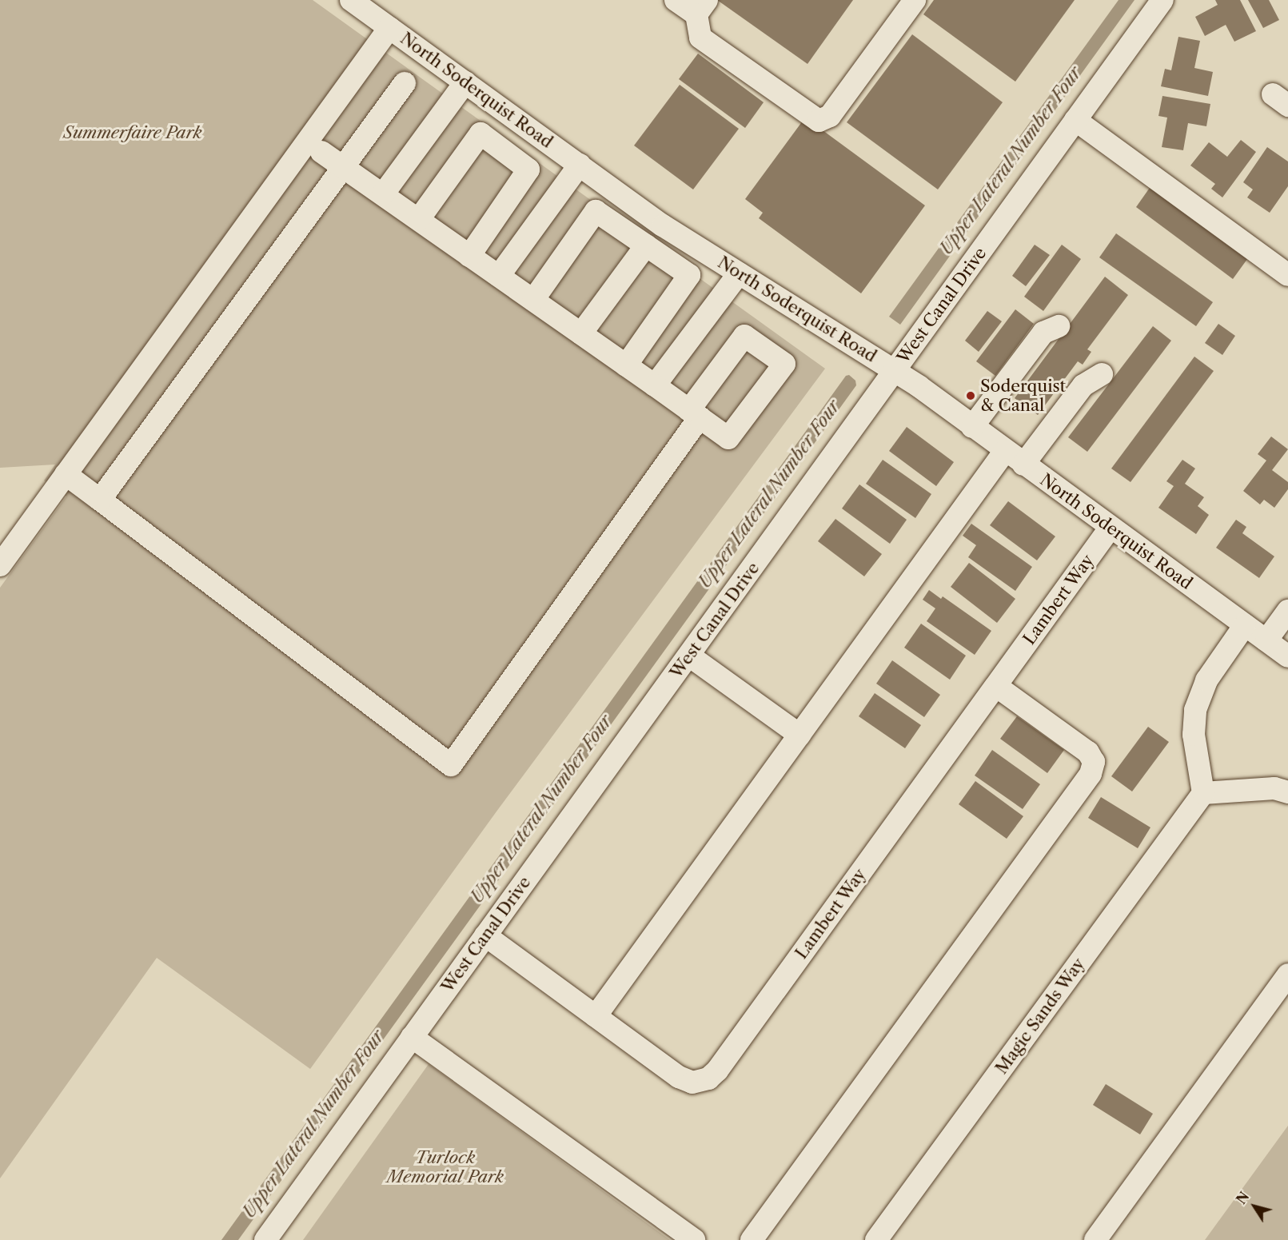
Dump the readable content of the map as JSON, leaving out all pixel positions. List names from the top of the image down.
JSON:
{
  "streets": {
    "street": [
      "North Soderquist Road",
      "West Canal Drive",
      "Lambert Way",
      "Magic Sands Way"
    ]
  },
  "crossings": [
    ["North Soderquist Road", "West Canal Drive"],
    ["North Soderquist Road", "Lambert Way"],
    ["West Canal Drive", "Lambert Way"]
  ],
  "water": ["Upper Lateral Number Four"],
  "parks": ["Summerfaire Park", "Turlock Memorial Park"],
  "places": ["Soderquist & Canal"],
  "north": "top left"
}
